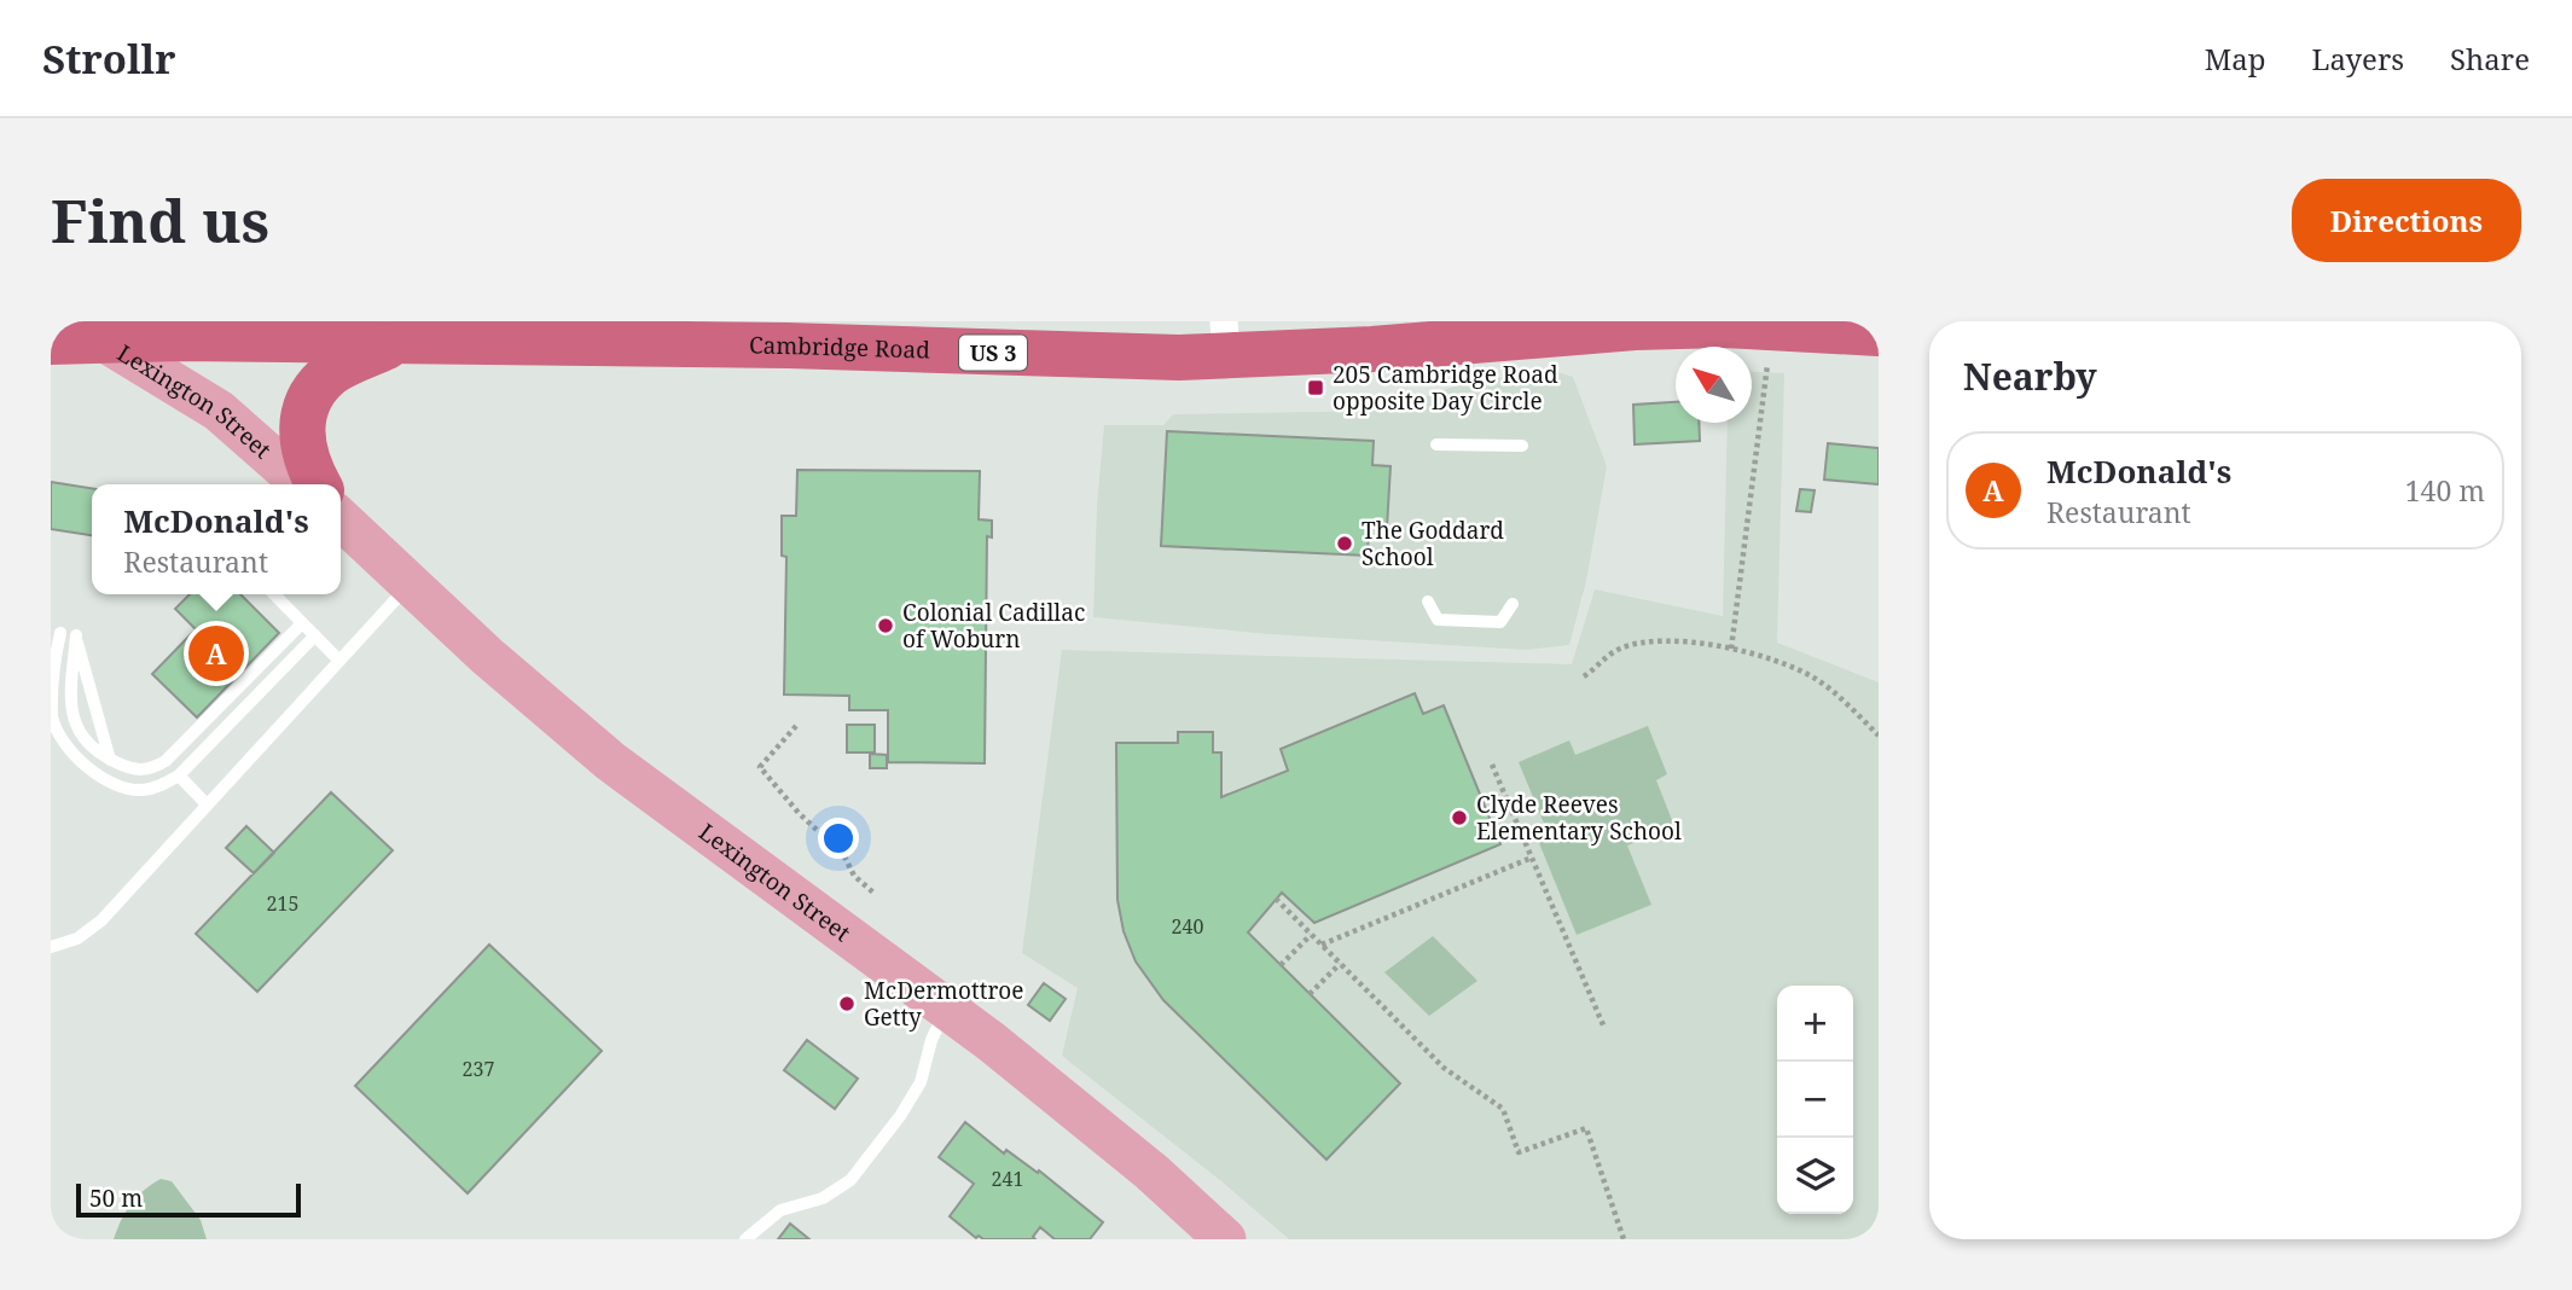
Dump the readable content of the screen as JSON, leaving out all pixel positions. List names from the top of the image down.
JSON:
{
  "streets": {
    "highway": ["Cambridge Road", "US 3"],
    "main road": ["Lexington Street"]
  },
  "crossings": [
    ["Cambridge Road", "Lexington Street"]
  ],
  "places": {
    "transit": ["205 Cambridge Road opposite Day Circle"],
    "other": [
      "The Goddard School",
      "Colonial Cadillac of Woburn",
      "Clyde Reeves Elementary School",
      "McDermottroe Getty"
    ]
  },
  "house_numbers": [
    "215",
    "240",
    "237",
    "241"
  ],
  "scale_bar": "50 m",
  "north": "top left",
  "page": {
    "header": "Strollr",
    "nav": ["Map", "Layers", "Share"],
    "buttons": "Directions",
    "title": "Find us",
    "heading": "Nearby",
    "list": [
      {
        "mark": "A",
        "name": "McDonald's",
        "note": "Restaurant",
        "value": "140 m"
      }
    ],
    "popup": ["McDonald's", "Restaurant"],
    "pins": "A",
    "map_buttons": ["+", "−"],
    "scale": "50 m"
  }
}
